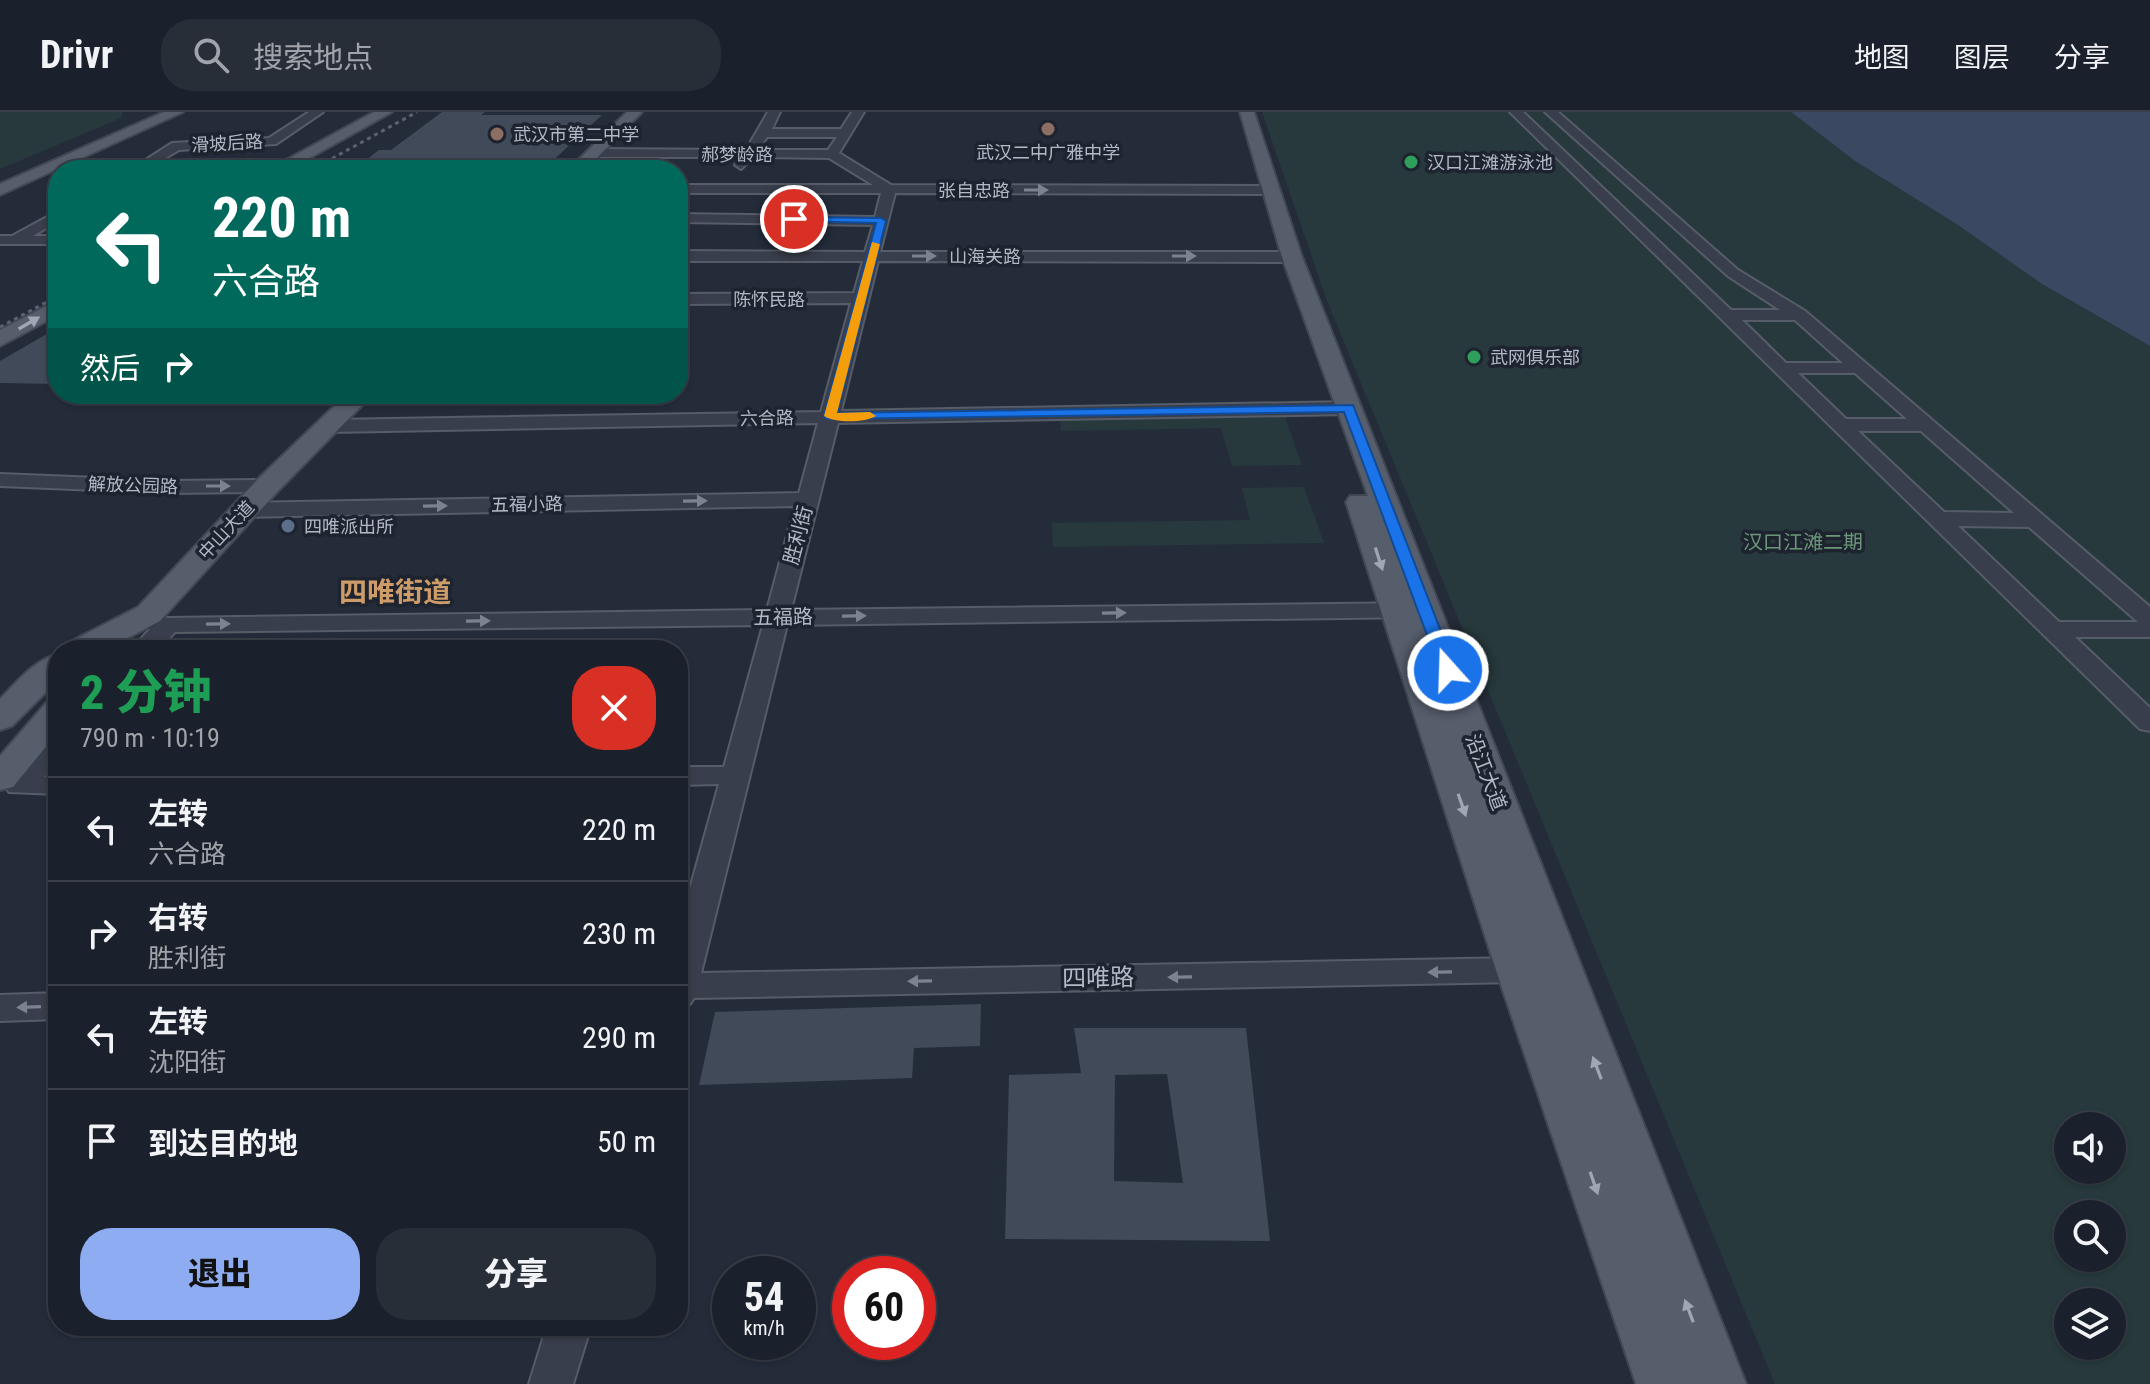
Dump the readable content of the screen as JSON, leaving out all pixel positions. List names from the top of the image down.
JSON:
{
  "streets": {
    "main road": ["中山大道", "沿江大道"],
    "street": [
      "滑坡后路",
      "郝梦龄路",
      "张自忠路",
      "山海关路",
      "陈怀民路",
      "六合路",
      "解放公园路",
      "五福小路",
      "胜利街",
      "五福路",
      "四唯路"
    ]
  },
  "crossings": [
    ["张自忠路", "胜利街"],
    ["张自忠路", "沿江大道"],
    ["山海关路", "胜利街"],
    ["山海关路", "沿江大道"],
    ["陈怀民路", "胜利街"],
    ["六合路", "中山大道"],
    ["六合路", "胜利街"],
    ["六合路", "沿江大道"],
    ["解放公园路", "中山大道"],
    ["五福小路", "中山大道"],
    ["五福小路", "胜利街"],
    ["中山大道", "五福路"],
    ["胜利街", "五福路"],
    ["五福路", "沿江大道"],
    ["沿江大道", "四唯路"]
  ],
  "one_way": [
    "张自忠路",
    "山海关路",
    "解放公园路",
    "五福小路",
    "五福路",
    "四唯路"
  ],
  "districts": ["四唯街道"],
  "parks": ["汉口江滩二期"],
  "places": [
    "武汉二中广雅中学",
    "武汉市第二中学",
    "汉口江滩游泳池",
    "武网俱乐部",
    "四唯派出所"
  ],
  "page": {
    "header": "Drivr",
    "search": "搜索地点",
    "nav": ["地图", "图层", "分享"],
    "turn": ["220 m", "六合路"],
    "then": "然后",
    "heading": ["2 分钟", "790 m · 10:19"],
    "list": [
      {
        "name": "左转",
        "note": "六合路",
        "value": "220 m"
      },
      {
        "name": "右转",
        "note": "胜利街",
        "value": "230 m"
      },
      {
        "name": "左转",
        "note": "沈阳街",
        "value": "290 m"
      },
      {
        "name": "到达目的地",
        "value": "50 m"
      }
    ],
    "buttons": ["退出", "分享"],
    "speed": "54 km/h",
    "limit": "60"
  }
}
